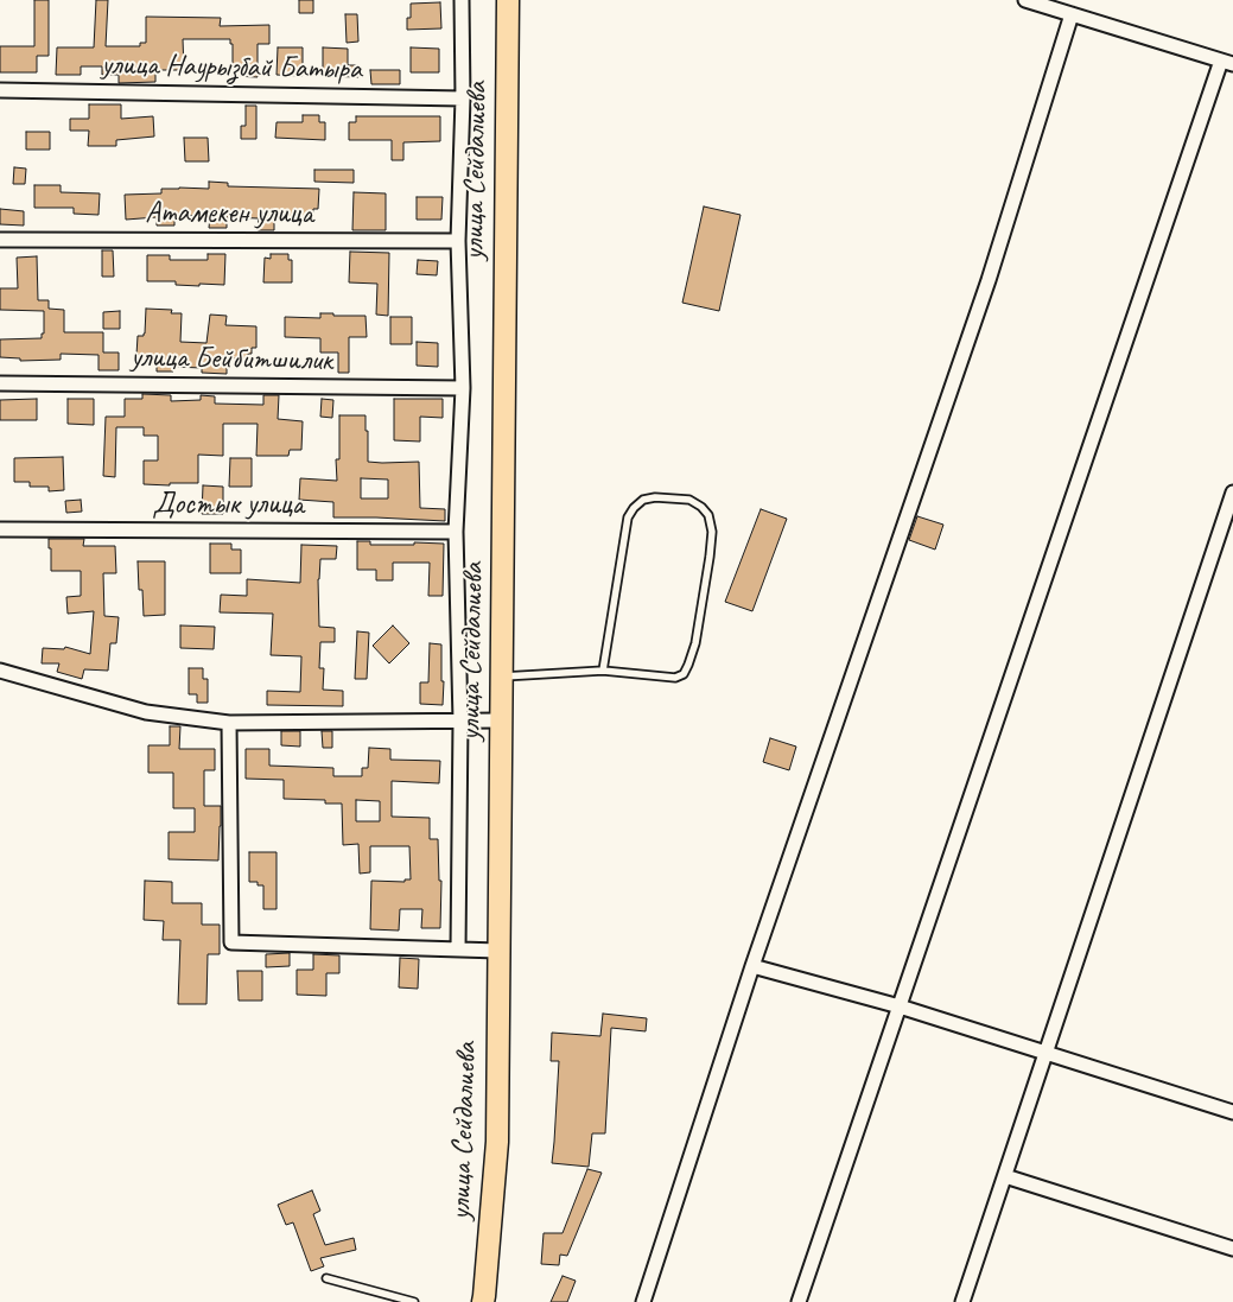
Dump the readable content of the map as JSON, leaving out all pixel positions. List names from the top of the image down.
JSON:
{
  "streets": {
    "main road": ["улица Сейдалиева"],
    "street": [
      "улица Наурызбай Батыра",
      "Атамекен улица",
      "улица Бейбитшилик",
      "Достык улица"
    ]
  }
}
